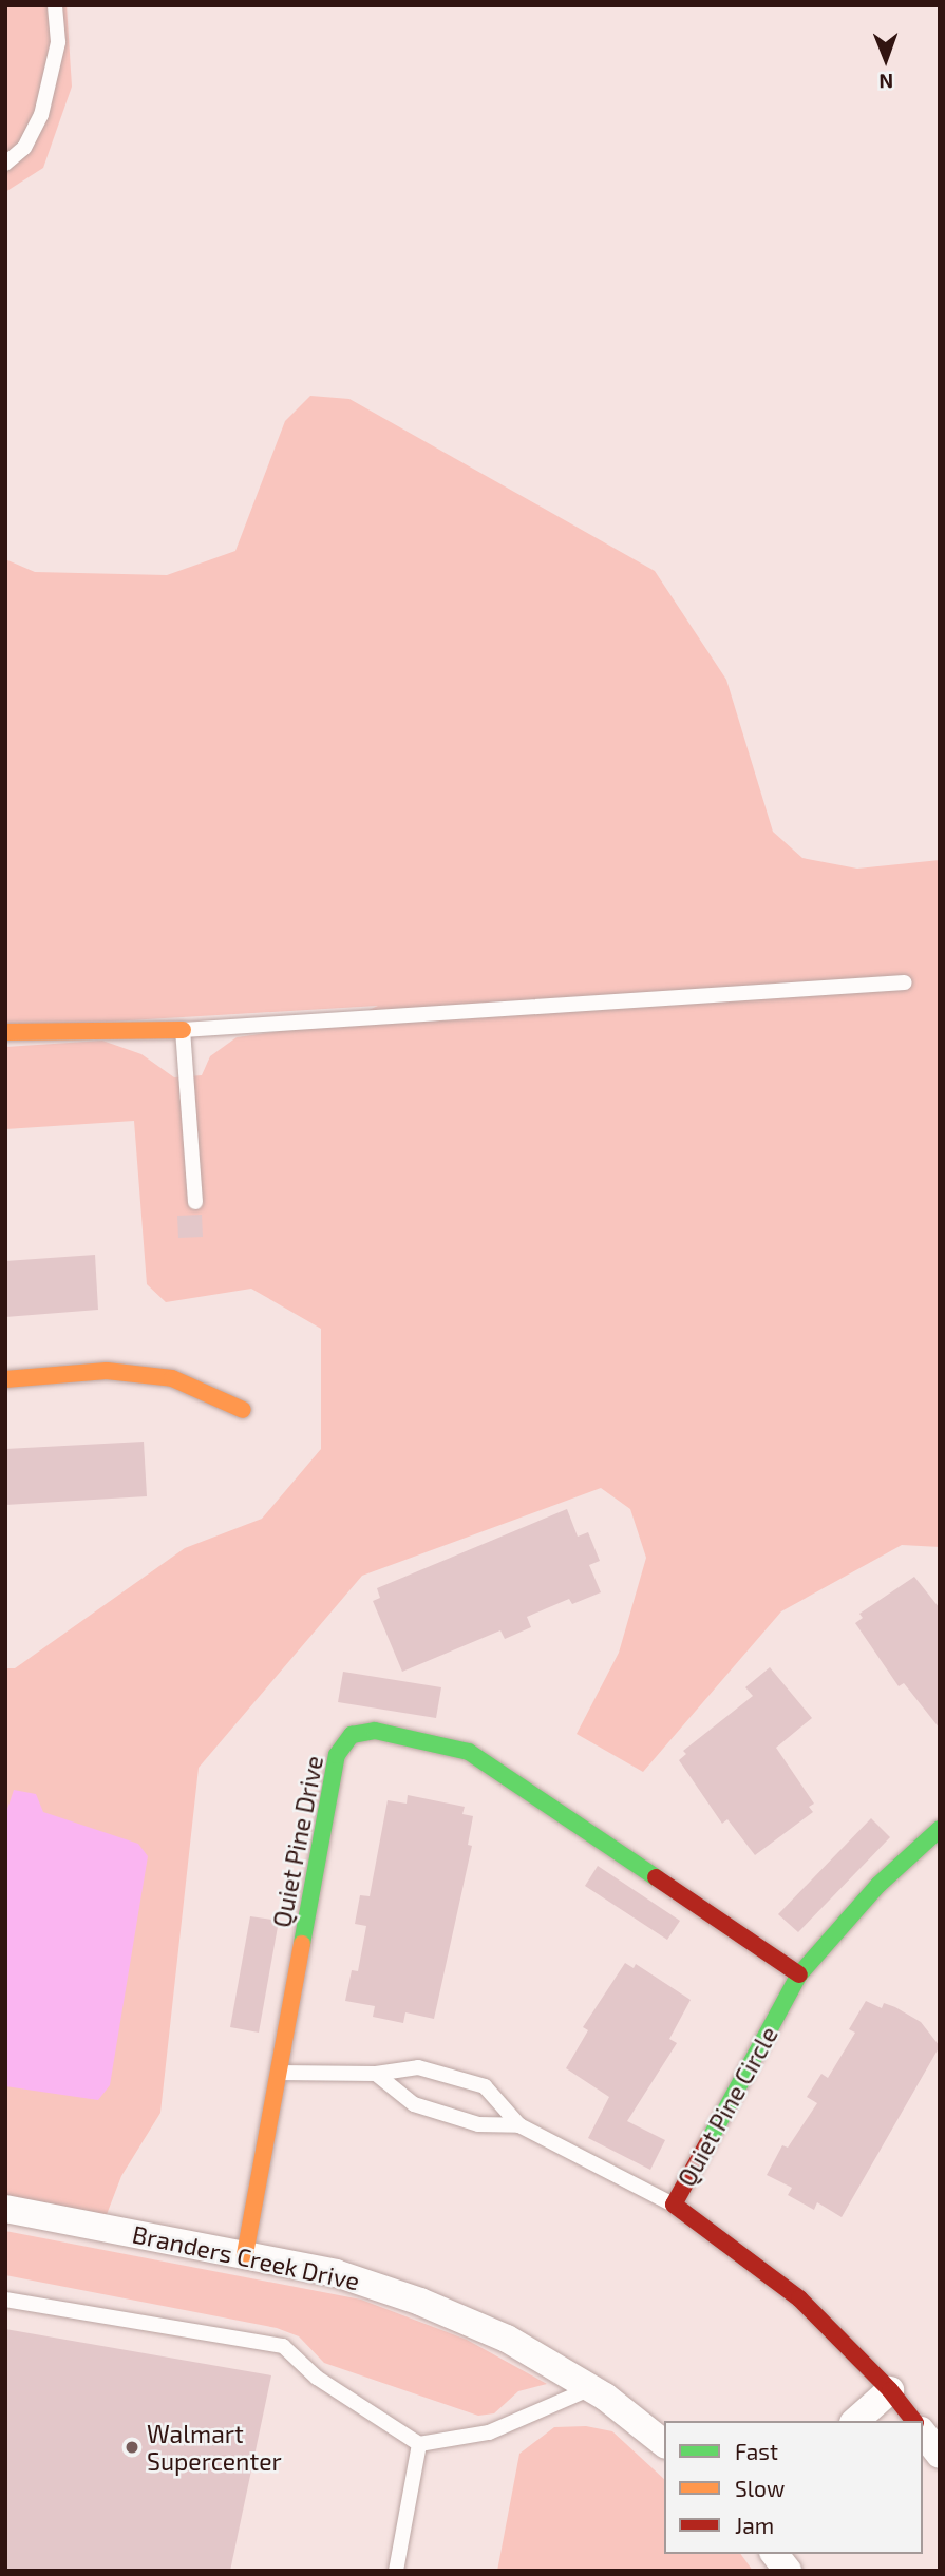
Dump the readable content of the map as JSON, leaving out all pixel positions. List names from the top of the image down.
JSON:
{
  "streets": {
    "street": ["Quiet Pine Drive", "Quiet Pine Circle", "Branders Creek Drive"]
  },
  "crossings": [
    ["Quiet Pine Drive", "Quiet Pine Circle"],
    ["Quiet Pine Drive", "Branders Creek Drive"]
  ],
  "places": ["Walmart Supercenter"],
  "legend": ["Fast", "Slow", "Jam"],
  "north": "bottom"
}
